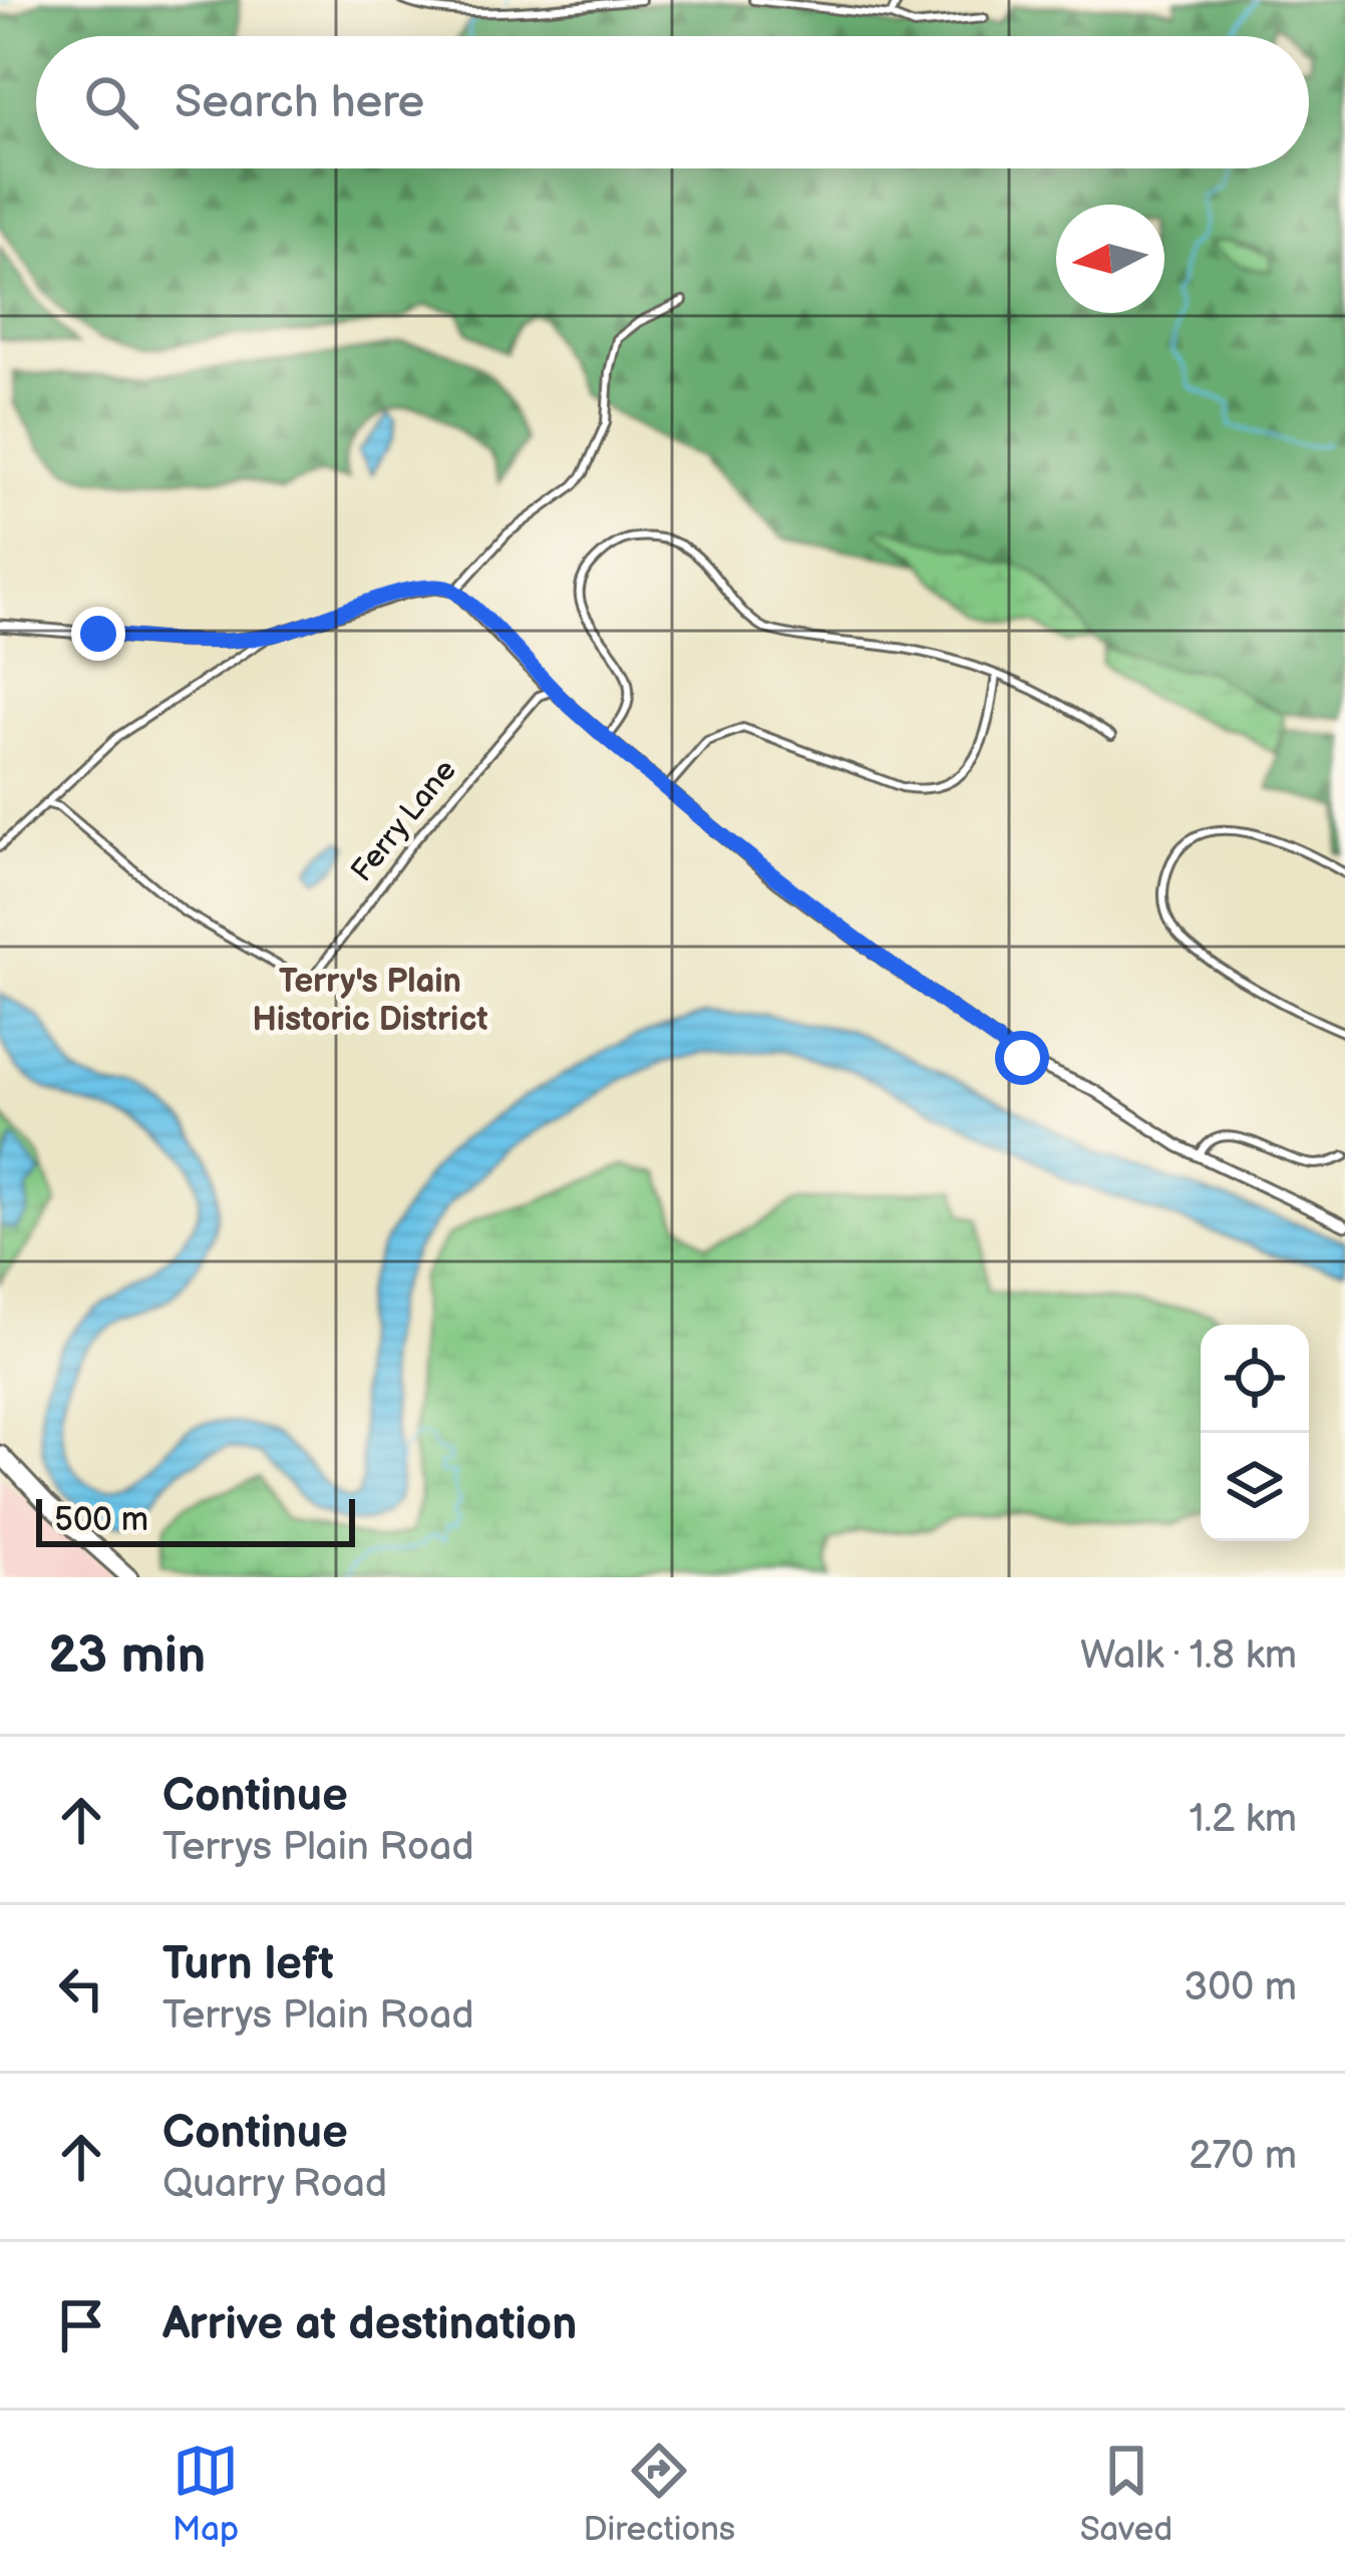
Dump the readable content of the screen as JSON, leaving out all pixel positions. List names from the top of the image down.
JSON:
{
  "streets": {
    "street": ["Ferry Lane"]
  },
  "districts": ["Terry's Plain Historic District"],
  "scale_bar": "500 m",
  "north": "left",
  "page": {
    "search": "Search here",
    "scale": "500 m",
    "heading": ["23 min", "Walk · 1.8 km"],
    "list": [
      ["Continue", "Terrys Plain Road", "1.2 km"],
      ["Turn left", "Terrys Plain Road", "300 m"],
      ["Continue", "Quarry Road", "270 m"],
      "Arrive at destination"
    ],
    "nav": ["Map", "Directions", "Saved"]
  }
}
